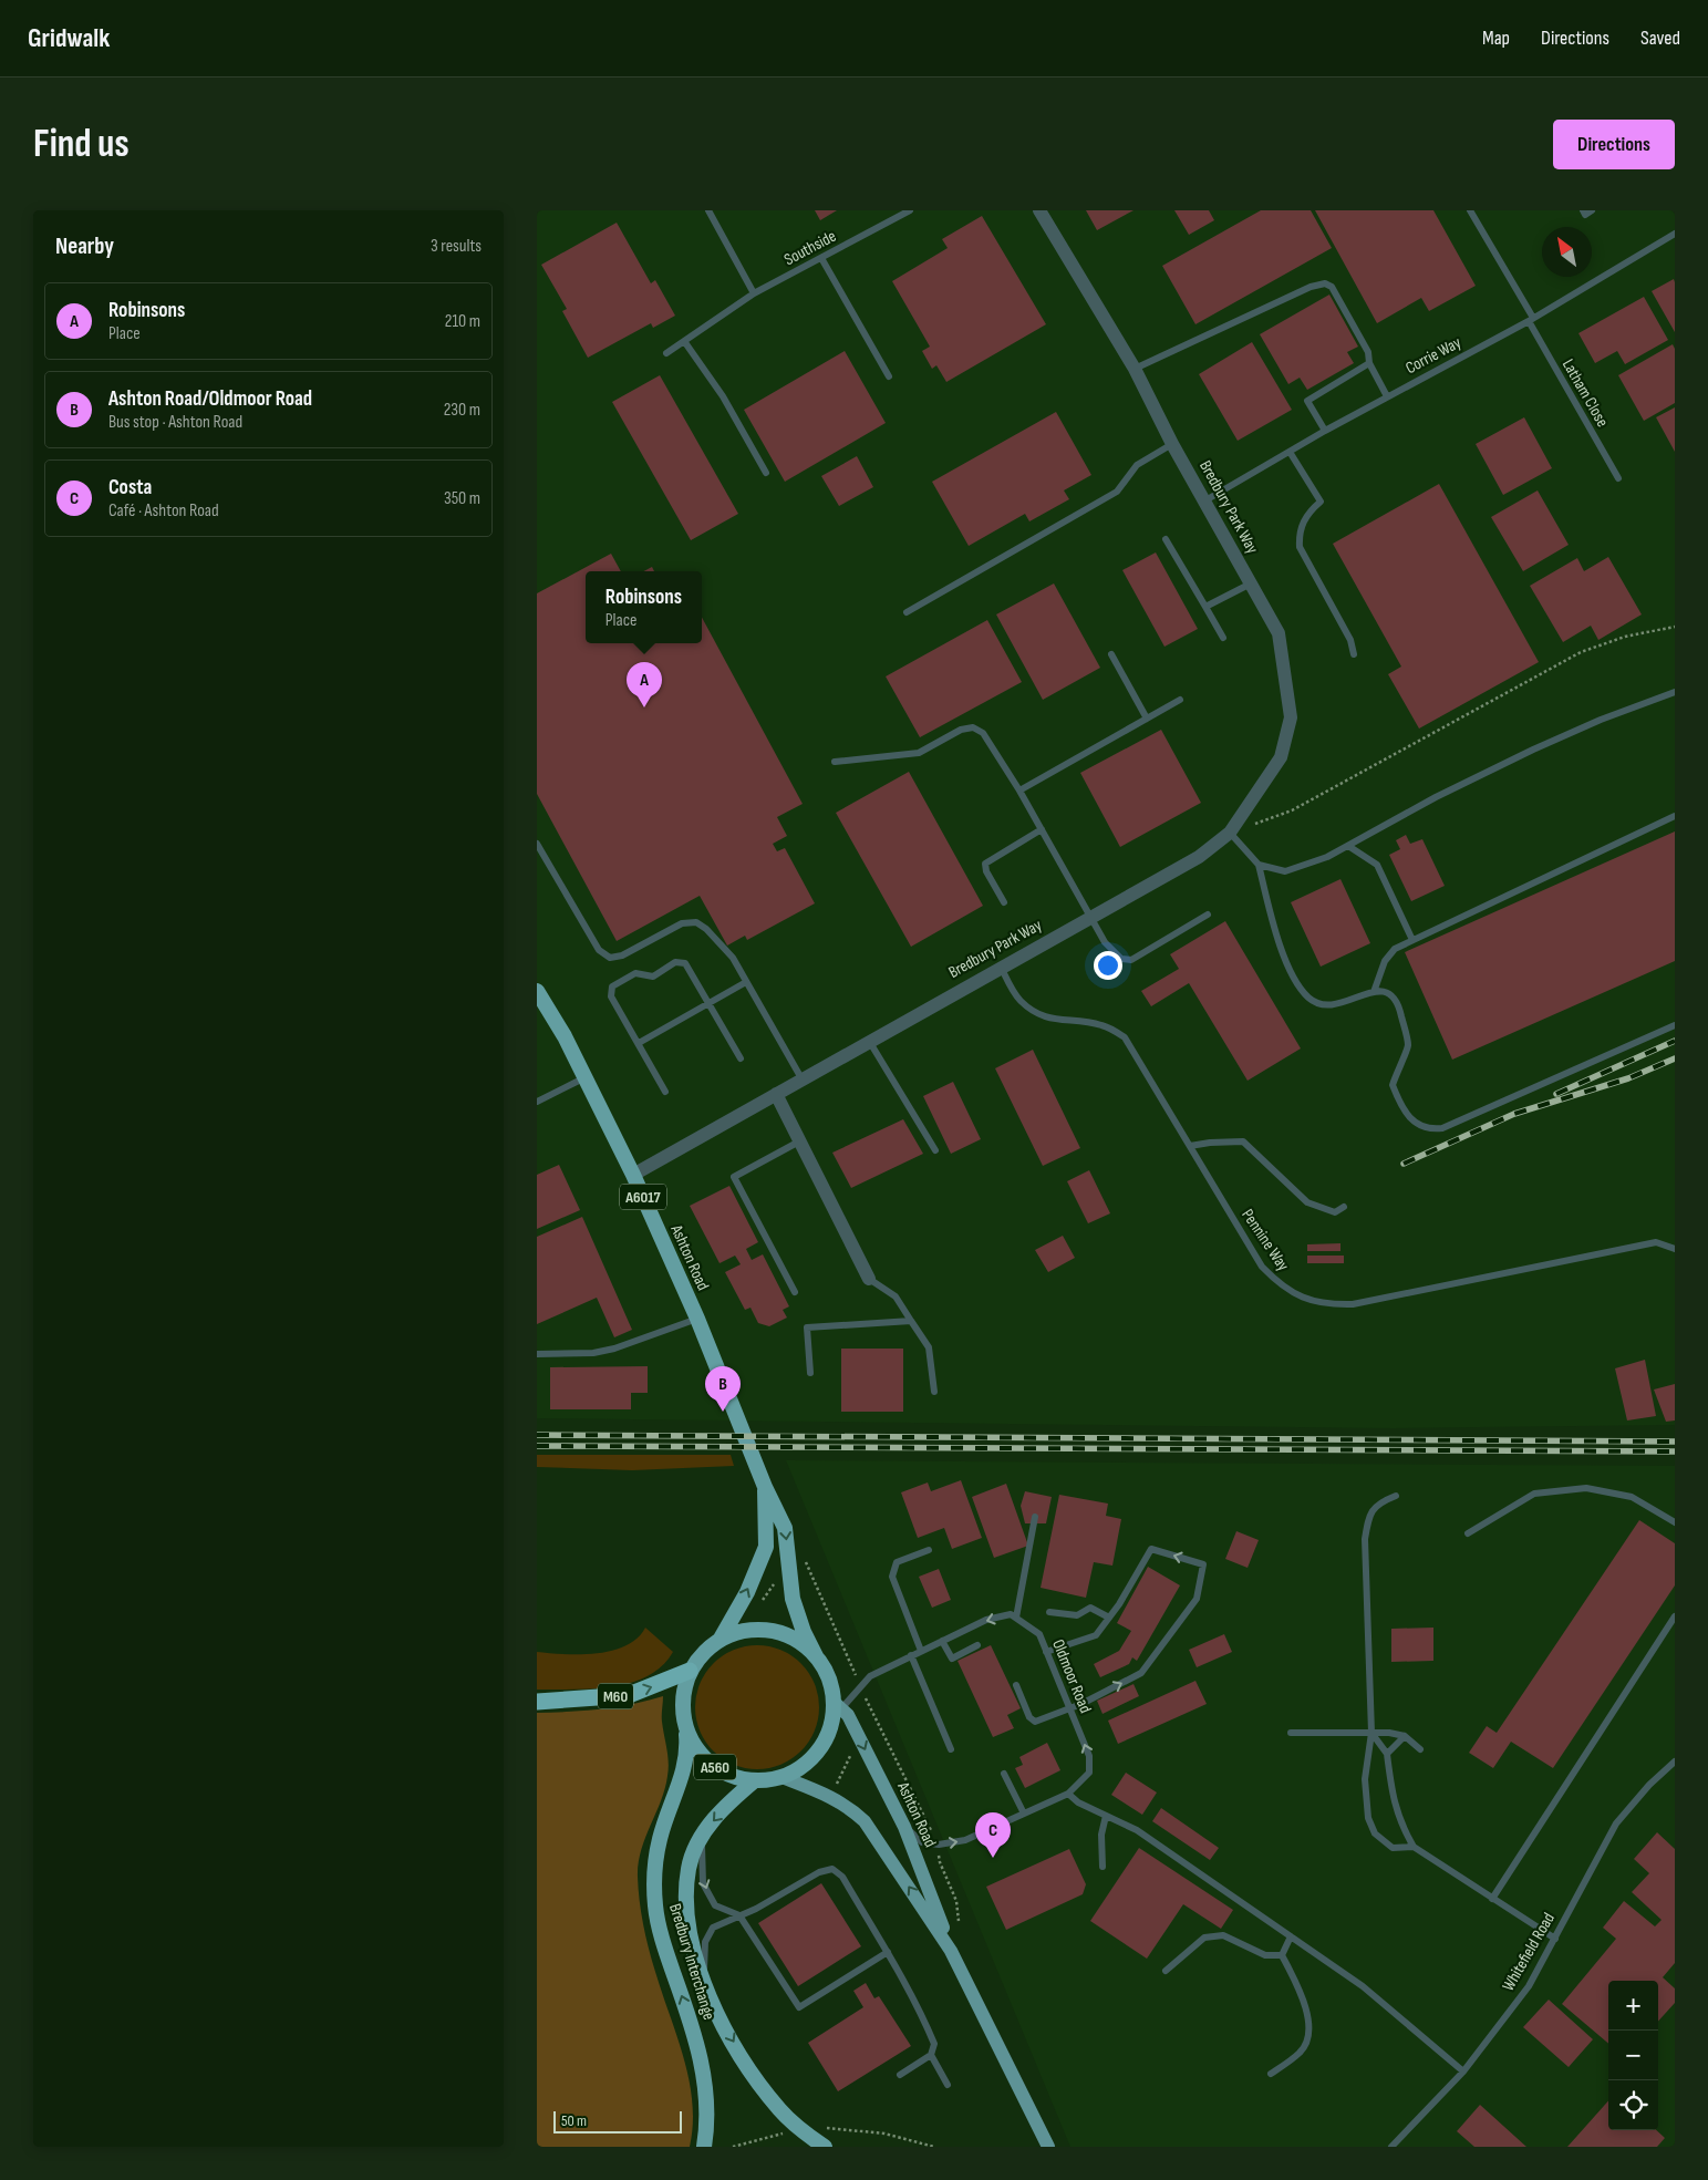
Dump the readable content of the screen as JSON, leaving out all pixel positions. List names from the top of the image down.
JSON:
{
  "streets": {
    "highway": [
      "A6017",
      "Ashton Road",
      "M60",
      "A560",
      "Bredbury Interchange"
    ],
    "street": ["Bredbury Park Way"],
    "lane": [
      "Southside",
      "Corrie Way",
      "Latham Close",
      "Pennine Way",
      "Oldmoor Road",
      "Whitefield Road"
    ]
  },
  "crossings": [
    ["Corrie Way", "Latham Close"],
    ["Corrie Way", "Bredbury Park Way"],
    ["Bredbury Park Way", "Pennine Way"],
    ["Bredbury Park Way", "Ashton Road"],
    ["Ashton Road", "M60"],
    ["Ashton Road", "Bredbury Interchange"],
    ["M60", "Bredbury Interchange"]
  ],
  "scale_bar": "50 m",
  "north": "top left",
  "page": {
    "header": "Gridwalk",
    "nav": ["Map", "Directions", "Saved"],
    "buttons": "Directions",
    "title": "Find us",
    "heading": ["Nearby", "3 results"],
    "list": [
      {
        "mark": "A",
        "name": "Robinsons",
        "note": "Place",
        "value": "210 m"
      },
      {
        "mark": "B",
        "name": "Ashton Road/Oldmoor Road",
        "note": "Bus stop · Ashton Road",
        "value": "230 m"
      },
      {
        "mark": "C",
        "name": "Costa",
        "note": "Café · Ashton Road",
        "value": "350 m"
      }
    ],
    "popup": ["Robinsons", "Place"],
    "pins": ["A", "B", "C"],
    "map_buttons": ["+", "−"],
    "scale": "50 m"
  }
}
